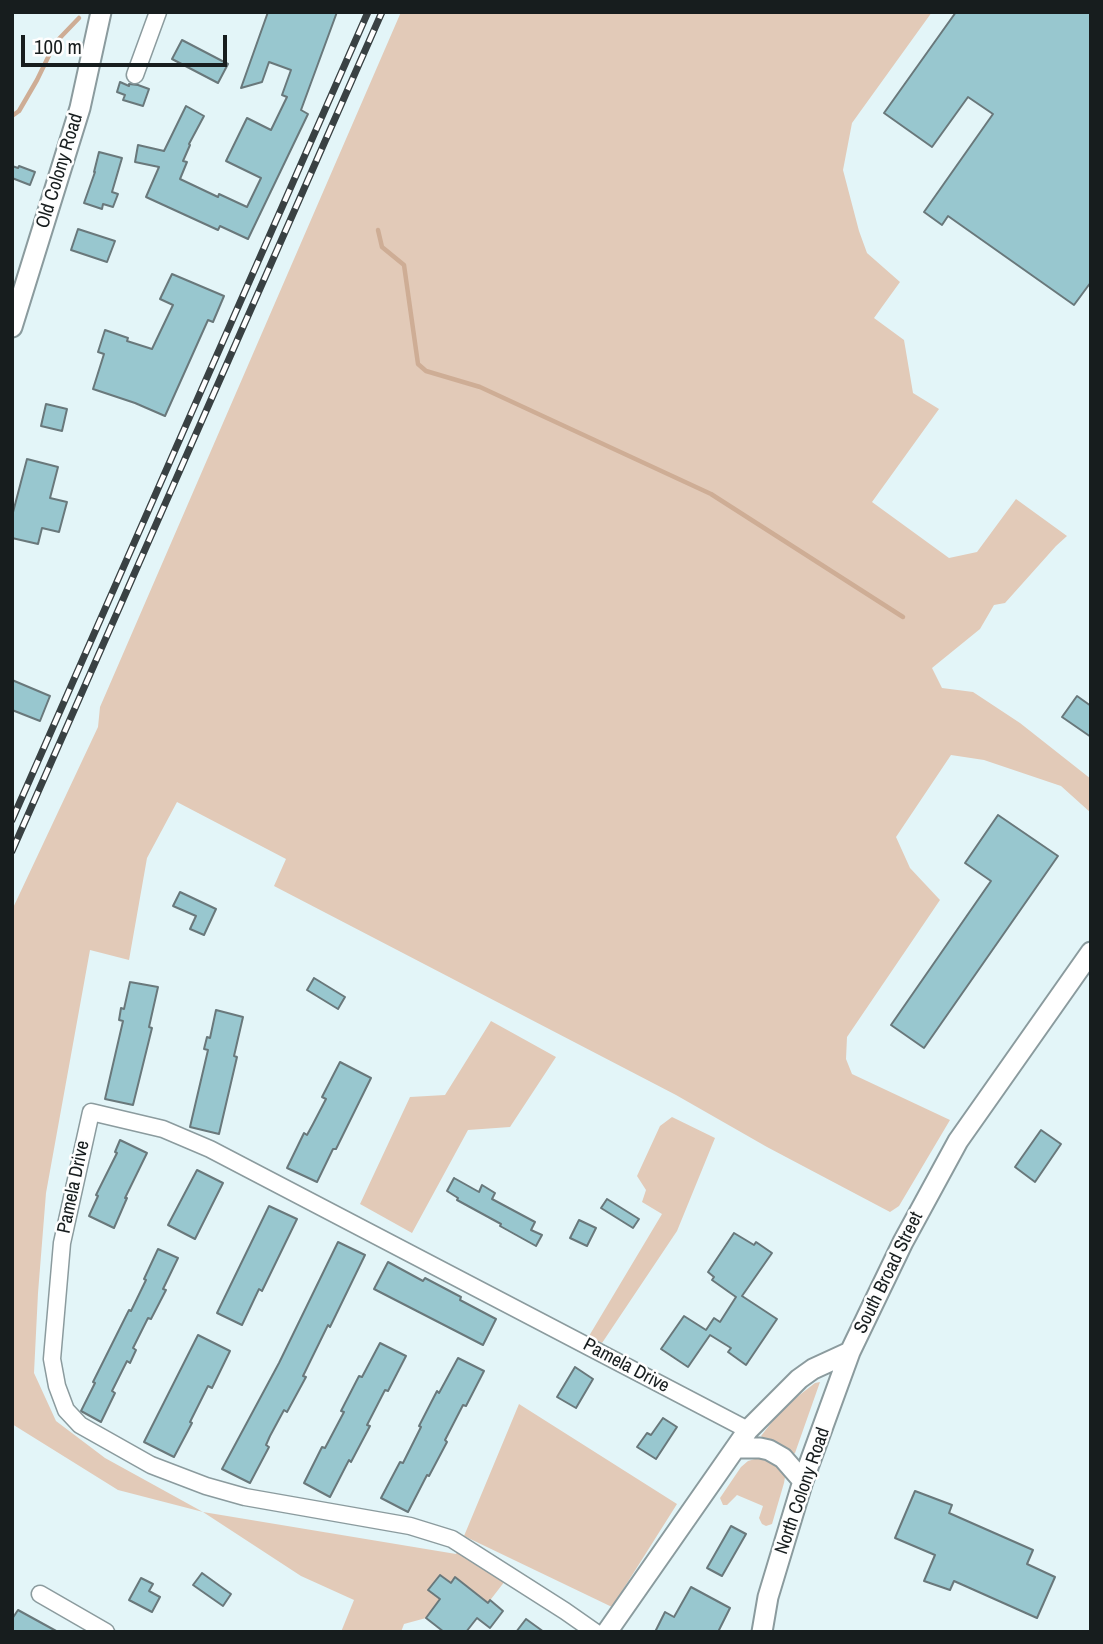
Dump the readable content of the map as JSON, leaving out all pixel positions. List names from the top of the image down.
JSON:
{
  "streets": {
    "main road": ["Old Colony Road", "South Broad Street", "North Colony Road"],
    "street": ["Pamela Drive"]
  },
  "crossings": [
    ["Pamela Drive", "South Broad Street"],
    ["South Broad Street", "North Colony Road"]
  ],
  "scale_bar": "100 m"
}
